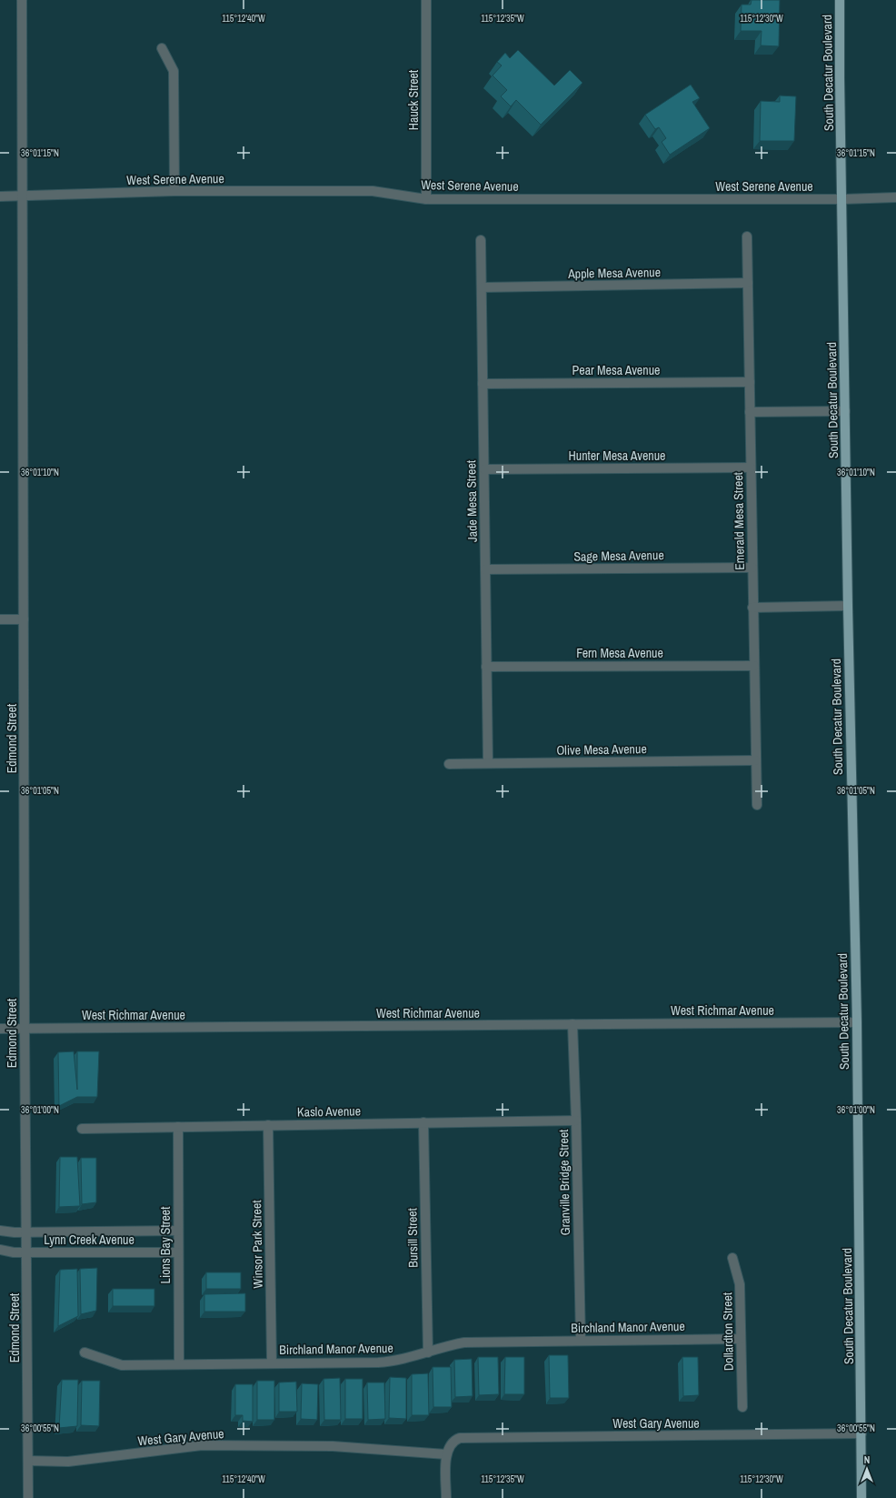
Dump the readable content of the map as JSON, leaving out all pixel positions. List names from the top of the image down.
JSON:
{
  "streets": {
    "main road": ["South Decatur Boulevard"],
    "street": [
      "Hauck Street",
      "West Serene Avenue",
      "Apple Mesa Avenue",
      "Pear Mesa Avenue",
      "Hunter Mesa Avenue",
      "Jade Mesa Street",
      "Emerald Mesa Street",
      "Sage Mesa Avenue",
      "Fern Mesa Avenue",
      "Edmond Street",
      "Olive Mesa Avenue",
      "West Richmar Avenue",
      "Kaslo Avenue",
      "Granville Bridge Street",
      "Bursill Street",
      "Lynn Creek Avenue",
      "Winsor Park Street",
      "Lions Bay Street",
      "Birchland Manor Avenue",
      "Dollardton Street",
      "West Gary Avenue"
    ]
  },
  "crossings": [
    ["South Decatur Boulevard", "West Serene Avenue"],
    ["South Decatur Boulevard", "West Richmar Avenue"],
    ["South Decatur Boulevard", "West Gary Avenue"],
    ["Hauck Street", "West Serene Avenue"],
    ["West Serene Avenue", "Edmond Street"],
    ["Apple Mesa Avenue", "Jade Mesa Street"],
    ["Apple Mesa Avenue", "Emerald Mesa Street"],
    ["Pear Mesa Avenue", "Jade Mesa Street"],
    ["Pear Mesa Avenue", "Emerald Mesa Street"],
    ["Hunter Mesa Avenue", "Jade Mesa Street"],
    ["Hunter Mesa Avenue", "Emerald Mesa Street"],
    ["Jade Mesa Street", "Sage Mesa Avenue"],
    ["Jade Mesa Street", "Fern Mesa Avenue"],
    ["Jade Mesa Street", "Olive Mesa Avenue"],
    ["Emerald Mesa Street", "Sage Mesa Avenue"],
    ["Emerald Mesa Street", "Fern Mesa Avenue"],
    ["Emerald Mesa Street", "Olive Mesa Avenue"],
    ["Edmond Street", "West Richmar Avenue"],
    ["Edmond Street", "Lynn Creek Avenue"],
    ["Edmond Street", "West Gary Avenue"],
    ["West Richmar Avenue", "Granville Bridge Street"],
    ["Kaslo Avenue", "Granville Bridge Street"],
    ["Kaslo Avenue", "Bursill Street"],
    ["Kaslo Avenue", "Winsor Park Street"],
    ["Kaslo Avenue", "Lions Bay Street"],
    ["Granville Bridge Street", "Birchland Manor Avenue"],
    ["Bursill Street", "Birchland Manor Avenue"],
    ["Lynn Creek Avenue", "Lions Bay Street"],
    ["Winsor Park Street", "Birchland Manor Avenue"],
    ["Lions Bay Street", "Birchland Manor Avenue"],
    ["Birchland Manor Avenue", "Dollardton Street"]
  ],
  "north": "top",
  "coordinates": [
    "115°12'40\"W",
    "115°12'35\"W",
    "115°12'30\"W",
    "36°01'15\"N",
    "36°01'10\"N",
    "36°01'05\"N",
    "36°01'00\"N",
    "36°00'55\"N"
  ]
}
